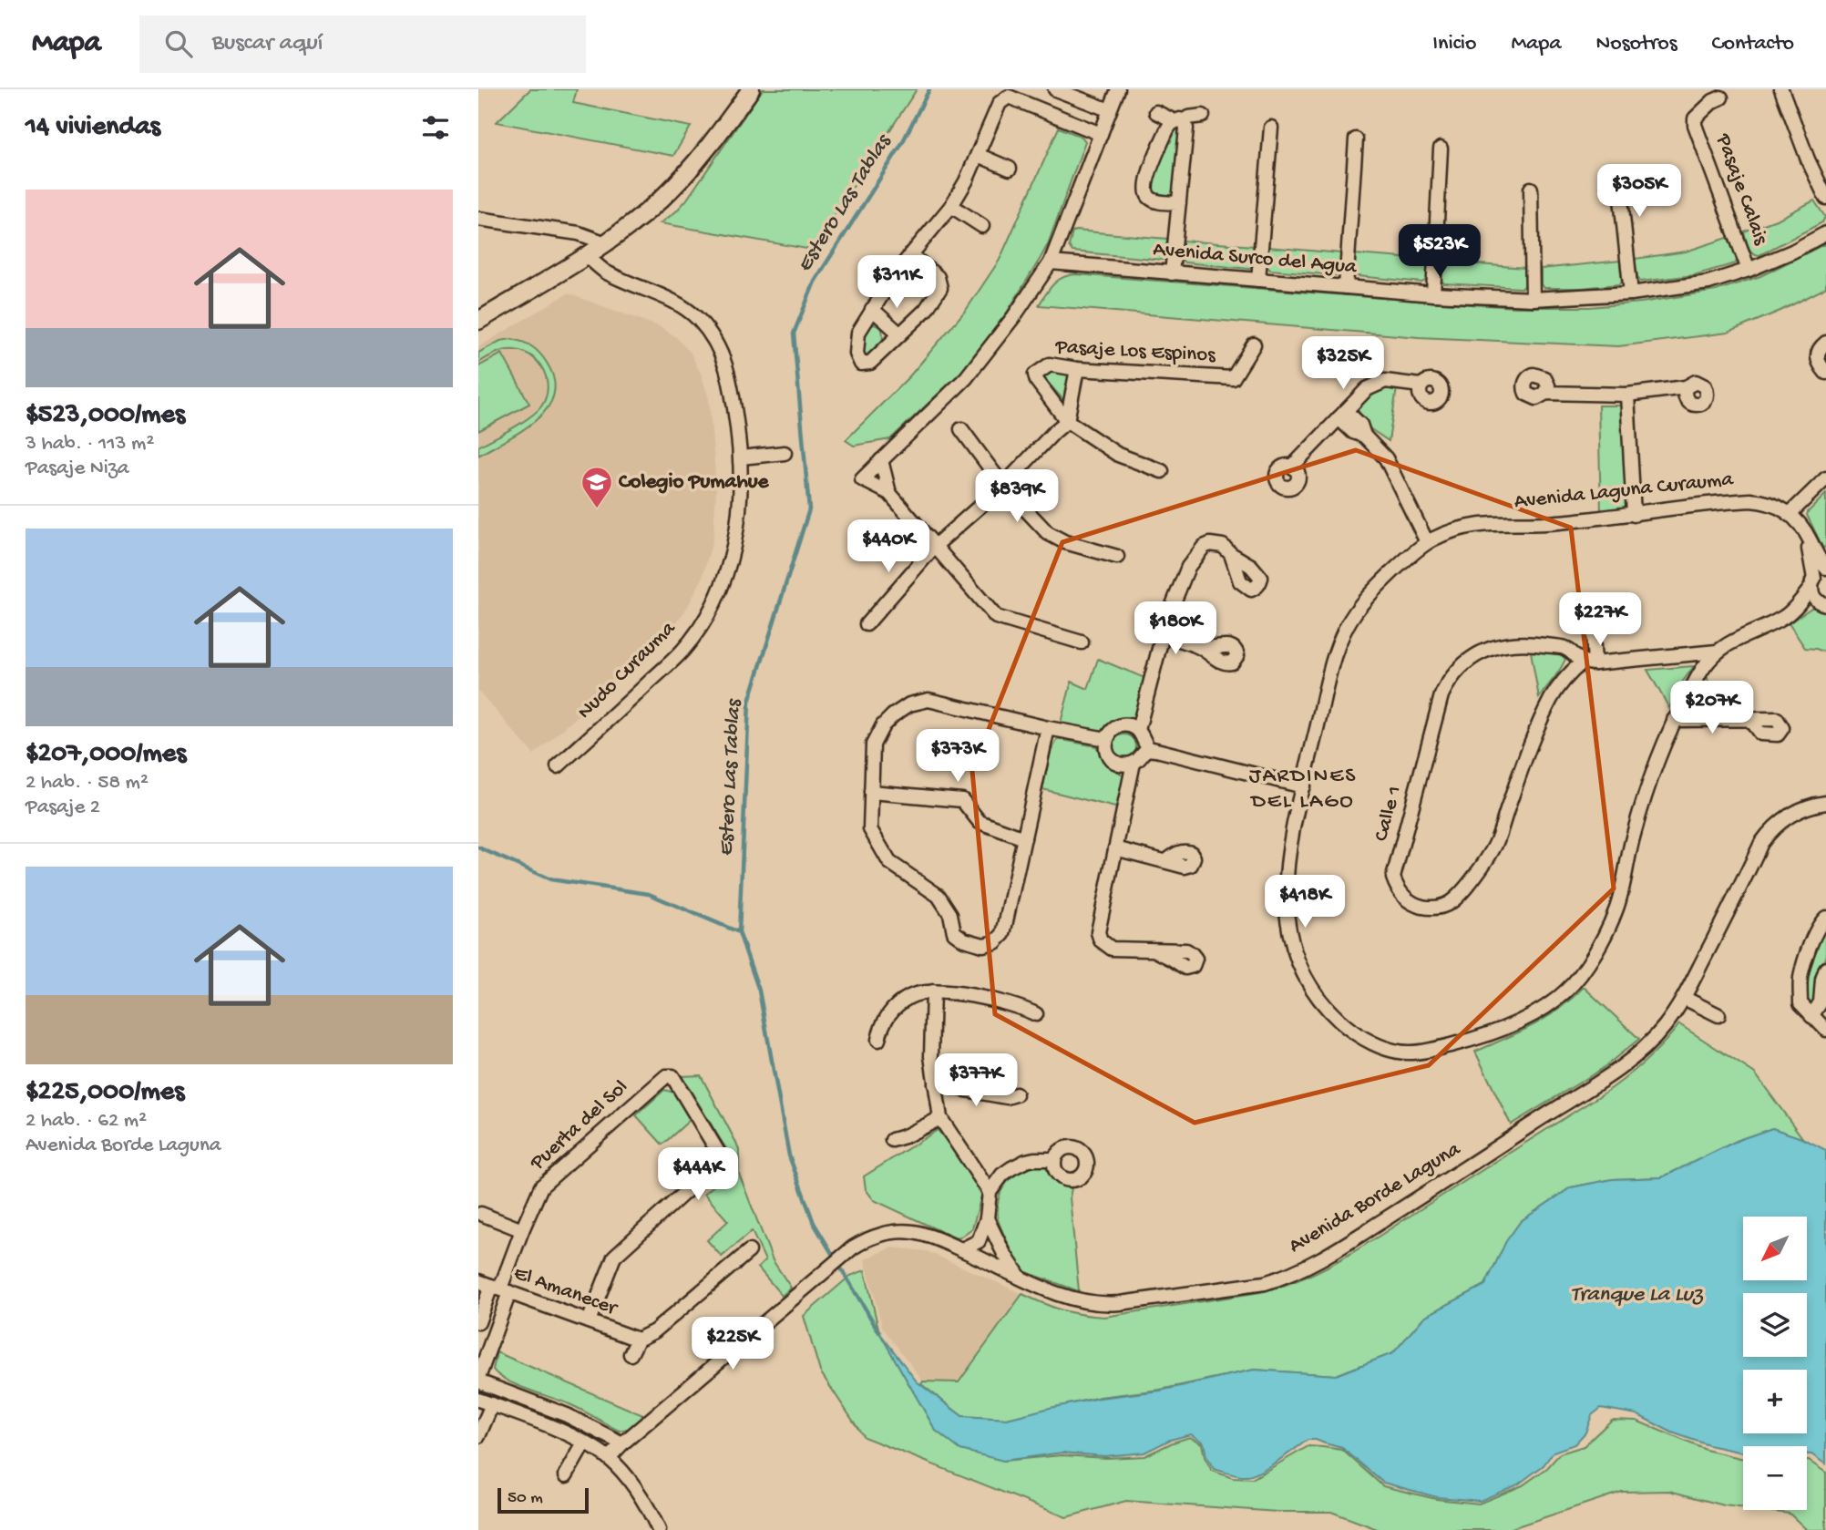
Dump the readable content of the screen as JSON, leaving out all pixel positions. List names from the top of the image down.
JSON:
{
  "streets": {
    "street": [
      "Pasaje Calais",
      "Avenida Surco del Agua",
      "Pasaje Los Espinos",
      "Avenida Laguna Curauma",
      "Nudo Curauma",
      "Calle 1",
      "Puerta del Sol",
      "Avenida Borde Laguna",
      "El Amanecer"
    ]
  },
  "crossings": [
    ["Pasaje Calais", "Avenida Surco del Agua"],
    ["Puerta del Sol", "El Amanecer"]
  ],
  "districts": ["JARDINES DEL LAGO"],
  "water": ["Estero Las Tablas", "Tranque La Luz"],
  "places": {
    "school or university": ["Colegio Pumahue"]
  },
  "scale_bar": "50 m",
  "north": "bottom left",
  "page": {
    "header": "Mapa",
    "search": "Buscar aquí",
    "nav": [
      "Inicio",
      "Mapa",
      "Nosotros",
      "Contacto"
    ],
    "heading": "14 viviendas",
    "price": [
      "$305K",
      "$523K",
      "$311K",
      "$325K",
      "$839K",
      "$440K",
      "$227K",
      "$180K",
      "$207K",
      "$373K",
      "$418K",
      "$377K",
      "$444K",
      "$225K"
    ],
    "list": [
      {
        "name": "$523,000/mes",
        "note": "3 hab. · 113 m² · Pasaje Niza"
      },
      {
        "name": "$207,000/mes",
        "note": "2 hab. · 58 m² · Pasaje 2"
      },
      {
        "name": "$225,000/mes",
        "note": "2 hab. · 62 m² · Avenida Borde Laguna"
      }
    ],
    "map_buttons": ["+", "−"],
    "scale": "50 m"
  }
}
